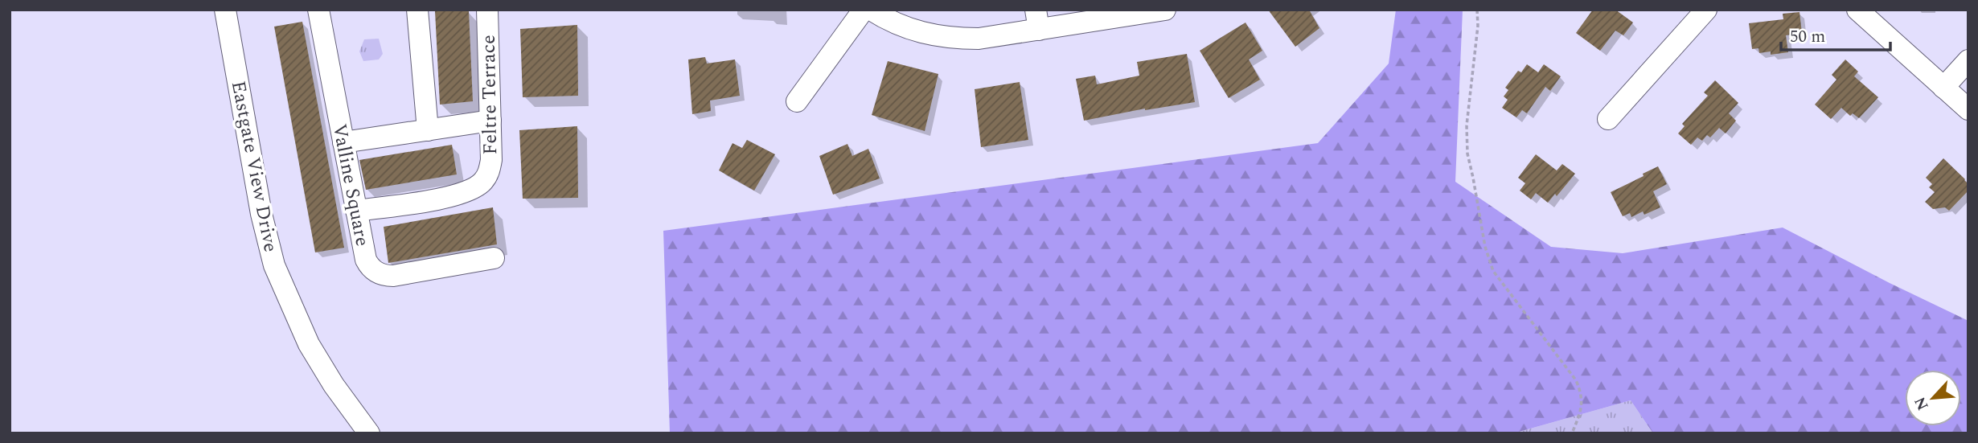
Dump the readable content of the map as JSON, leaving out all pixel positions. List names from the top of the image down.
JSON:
{
  "streets": {
    "street": ["Feltre Terrace", "Eastgate View Drive", "Valline Square"]
  },
  "crossings": [
    ["Feltre Terrace", "Valline Square"]
  ],
  "scale_bar": "50 m",
  "north": "bottom left"
}
